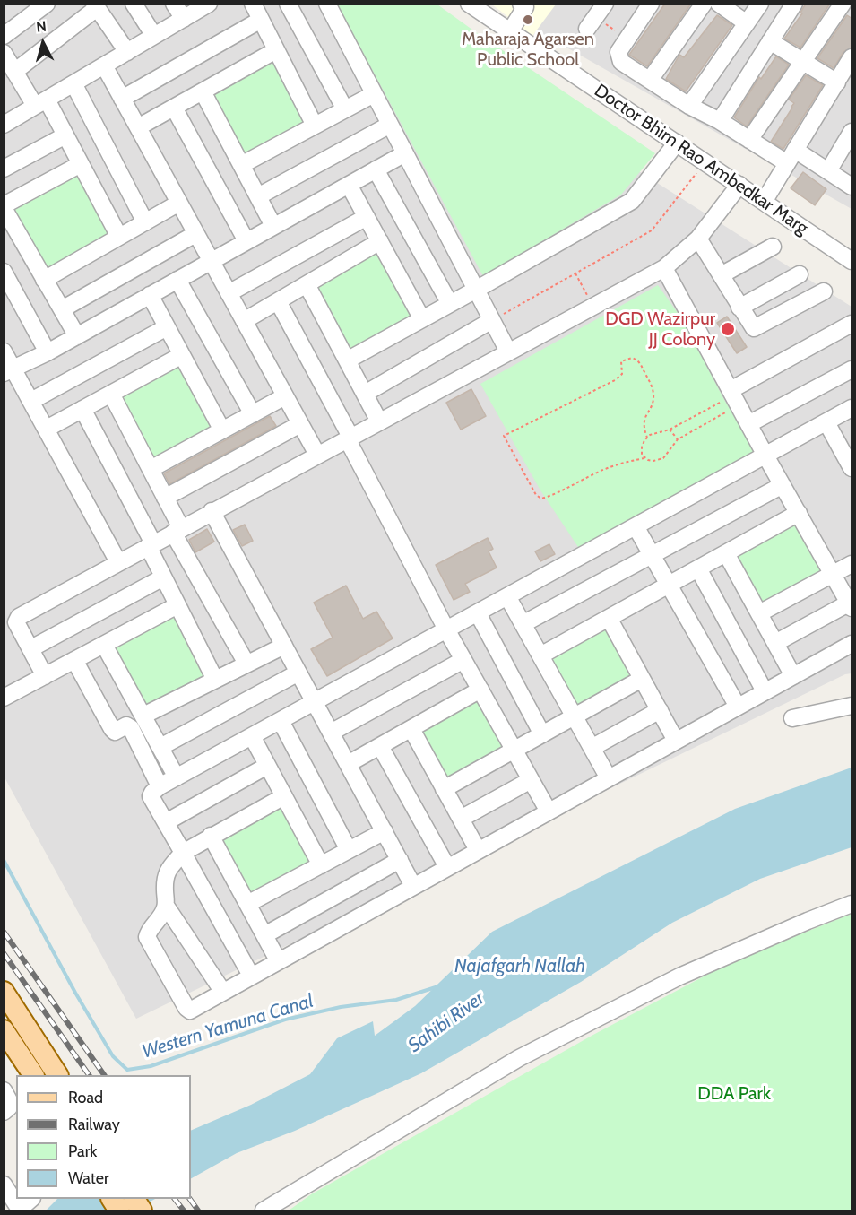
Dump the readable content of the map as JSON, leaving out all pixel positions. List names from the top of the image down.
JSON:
{
  "streets": {
    "street": ["Doctor Bhim Rao Ambedkar Marg"]
  },
  "water": ["Najafgarh Nallah", "Sahibi River", "Western Yamuna Canal"],
  "parks": ["DDA Park"],
  "places": ["Maharaja Agarsen Public School", "DGD Wazirpur JJ Colony"],
  "legend": [
    "Road",
    "Railway",
    "Park",
    "Water"
  ],
  "north": "top"
}
